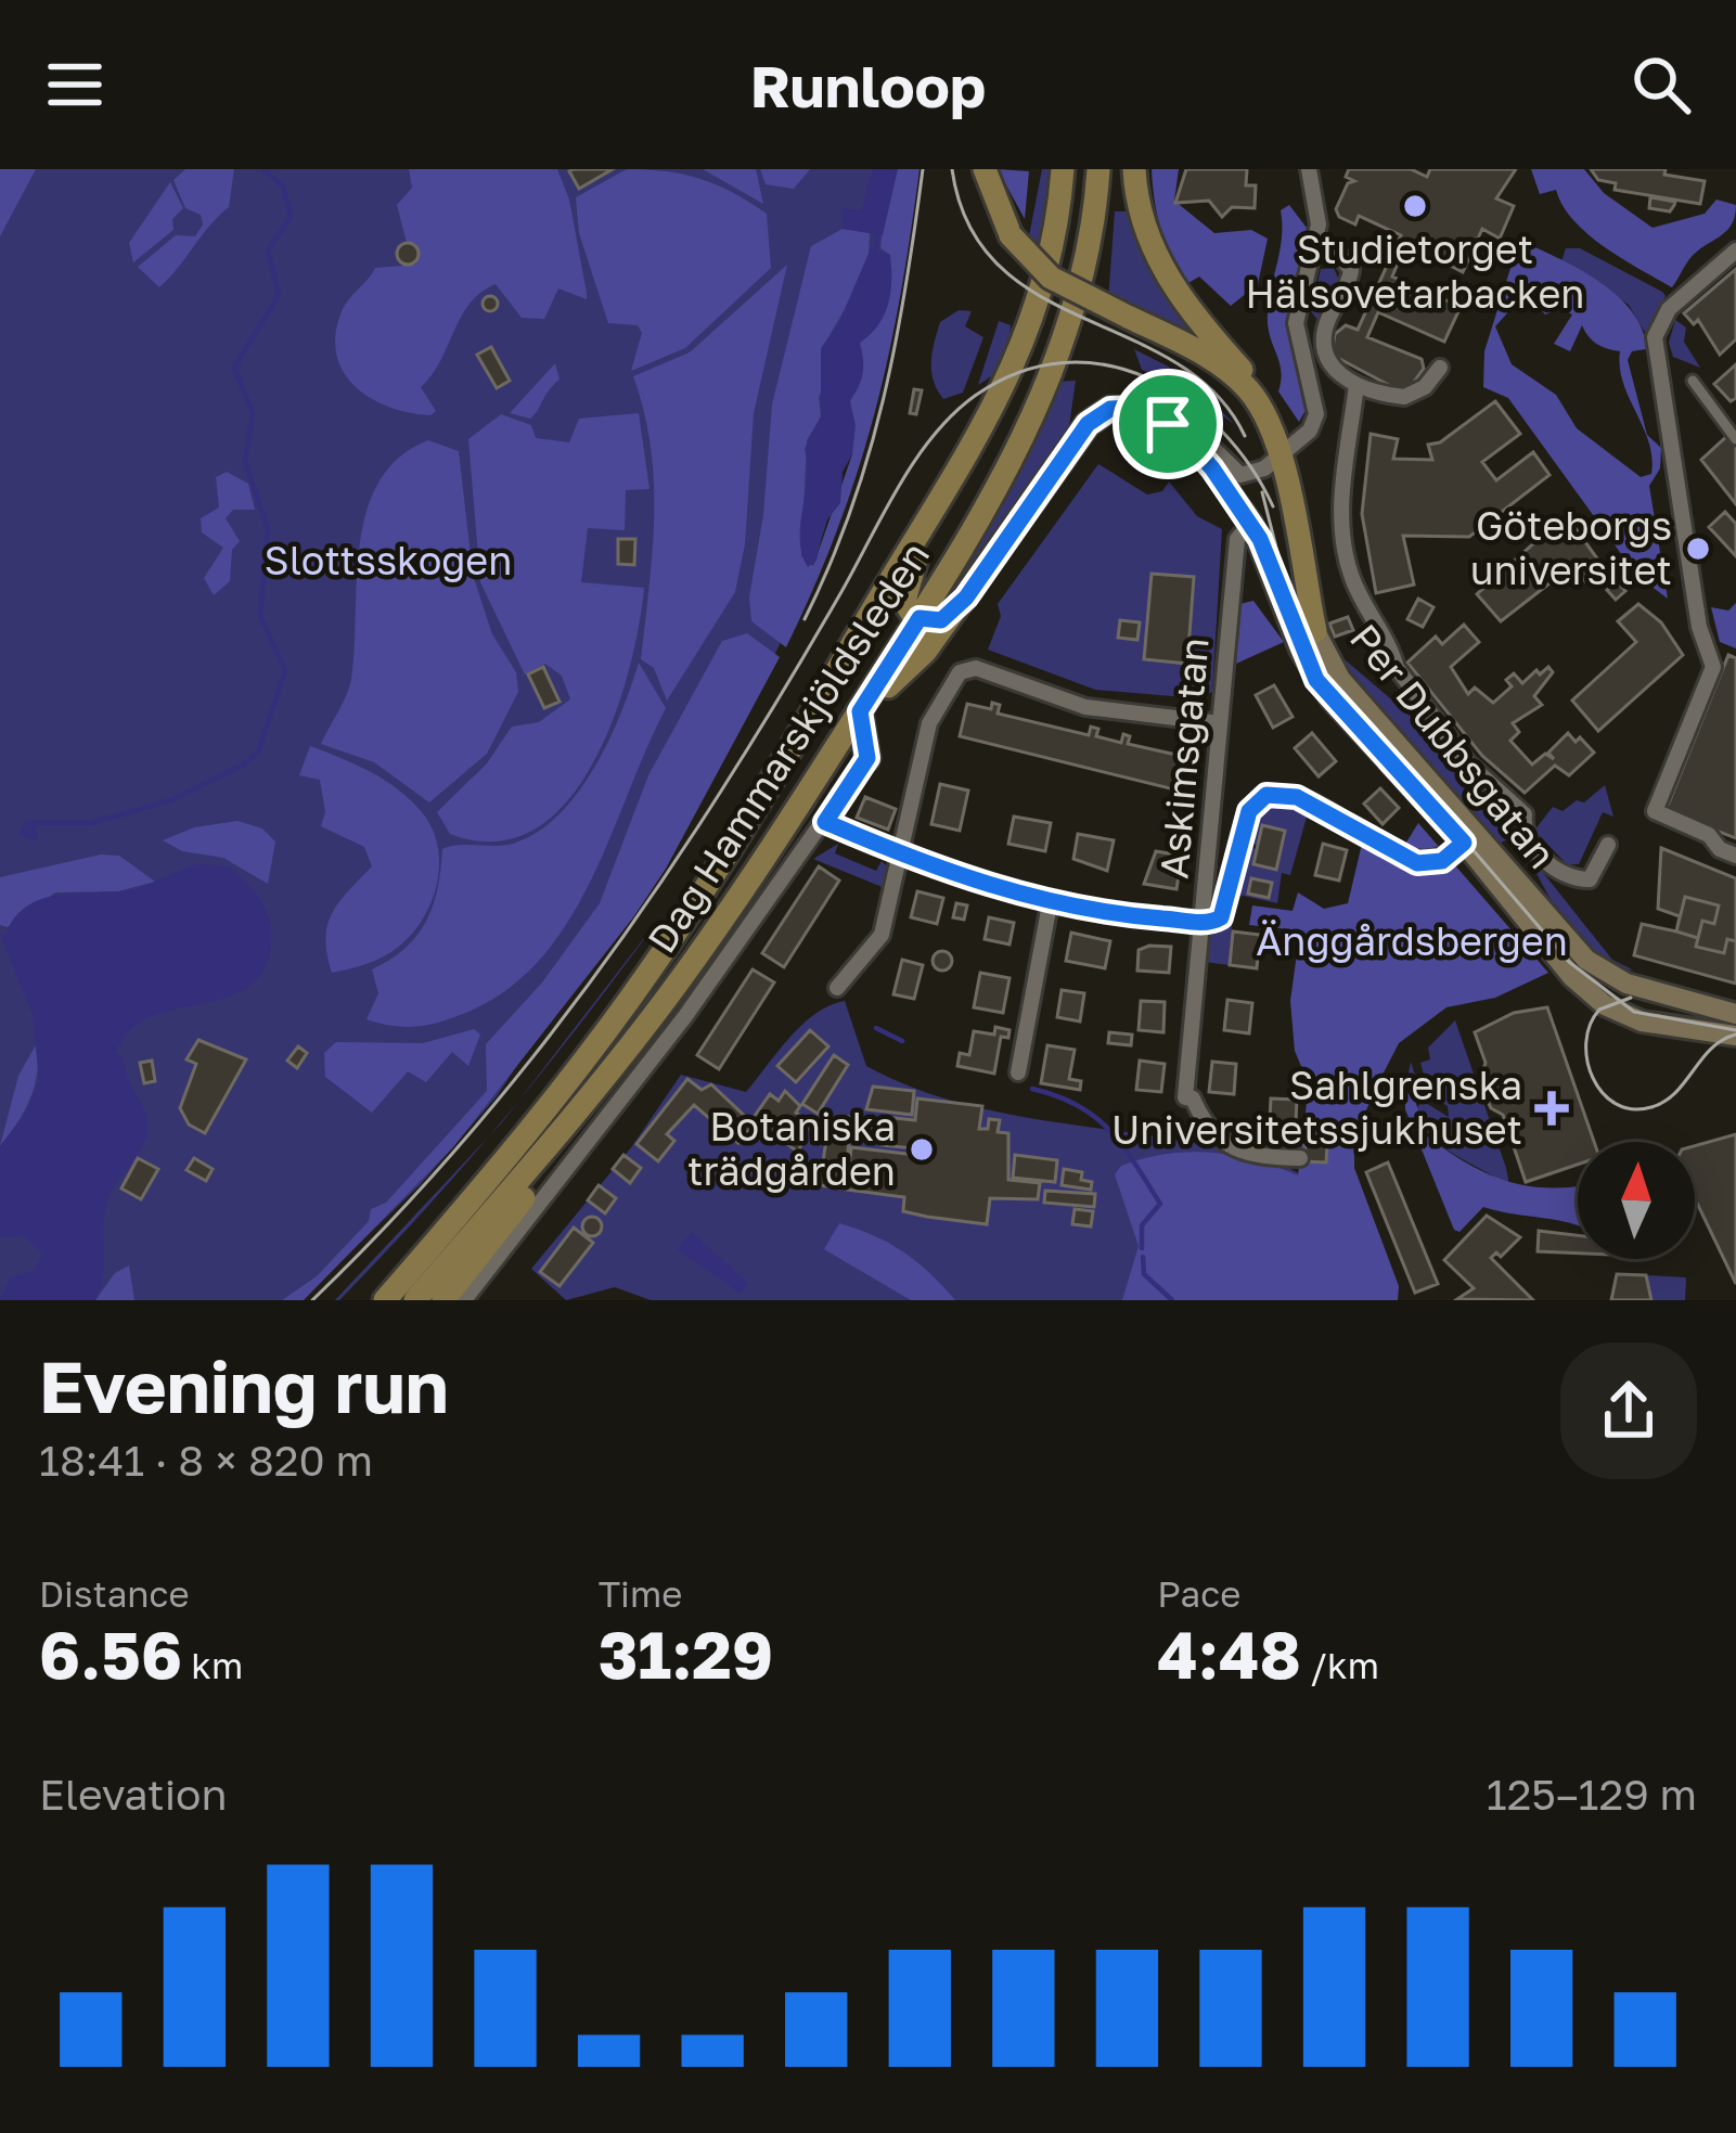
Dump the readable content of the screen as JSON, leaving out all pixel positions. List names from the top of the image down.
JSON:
{
  "streets": {
    "main road": ["Per Dubbsgatan", "Dag Hammarskjöldsleden"],
    "street": ["Askimsgatan"]
  },
  "parks": ["Slottsskogen", "Änggårdsbergen"],
  "places": {
    "other": ["Studietorget Hälsovetarbacken", "Göteborgs universitet", "Botaniska trädgården"],
    "health": ["Sahlgrenska Universitetssjukhuset"]
  },
  "north": "top",
  "page": {
    "header": "Runloop",
    "heading": ["Evening run", "18:41 · 8 × 820 m"],
    "stats": [
      ["Distance", "6.56 km"],
      ["Time", "31:29"],
      ["Pace", "4:48 /km"]
    ],
    "chart": ["Elevation", "125–129 m"]
  }
}
